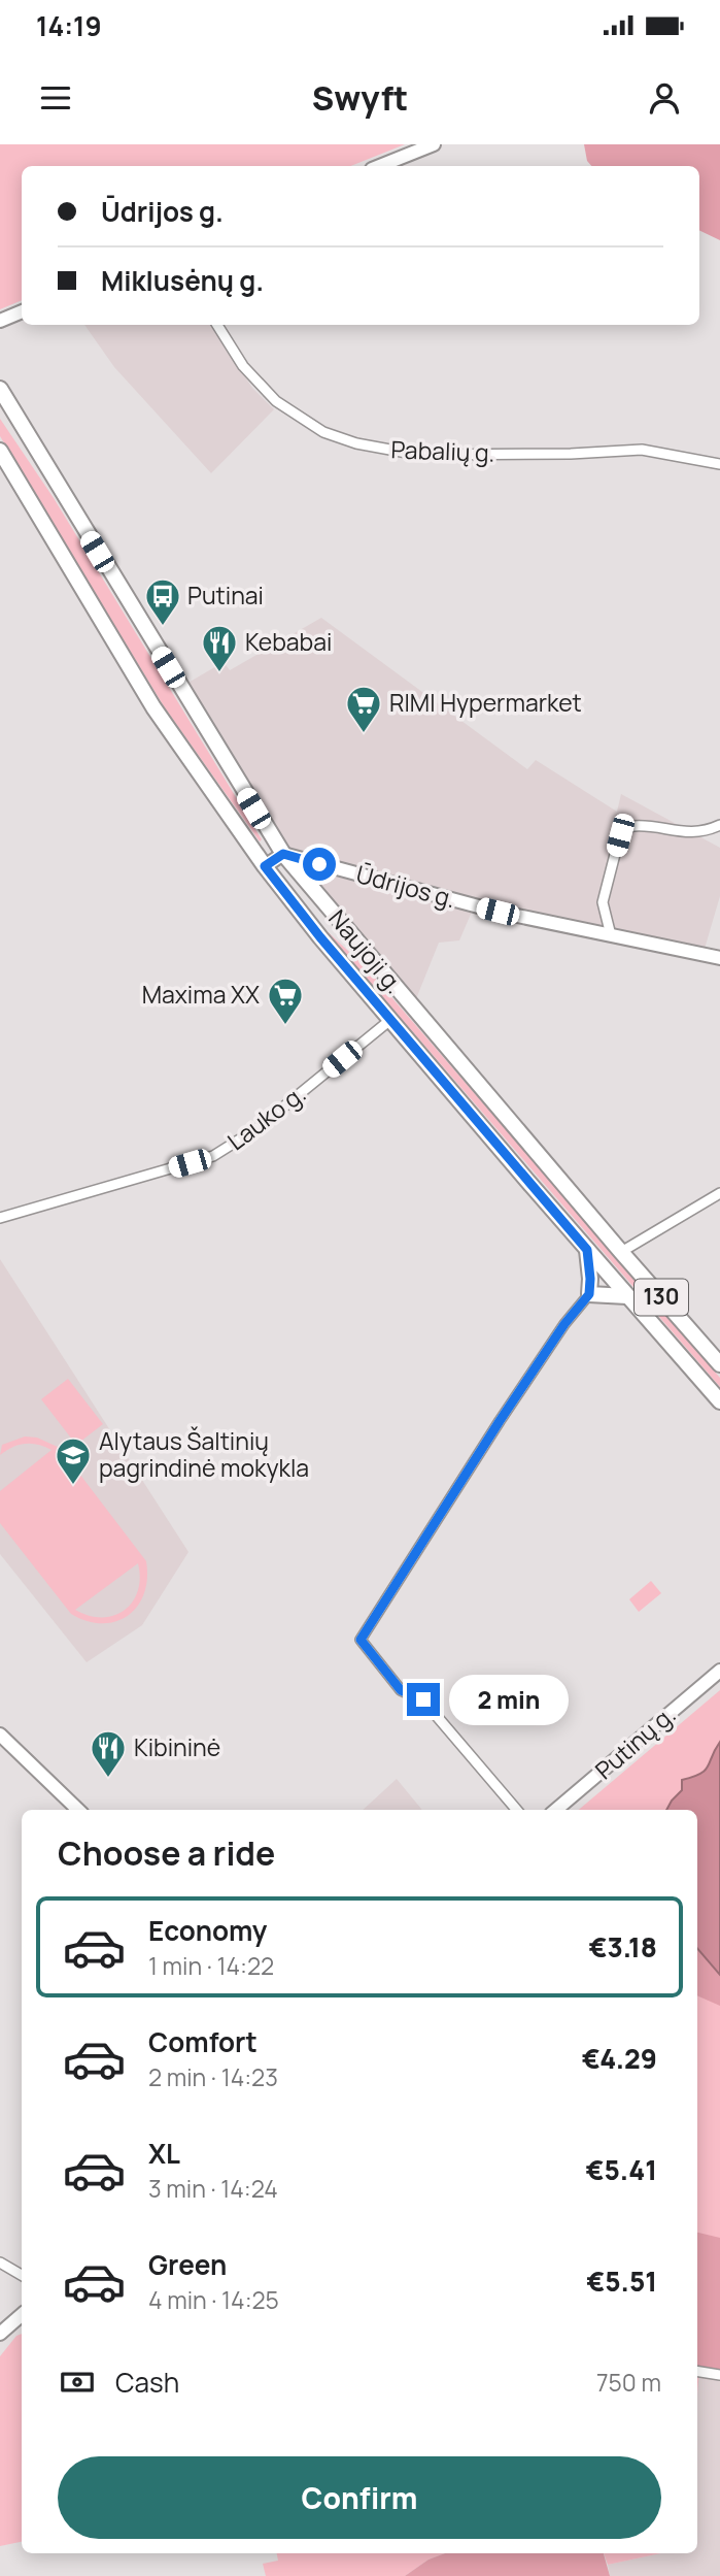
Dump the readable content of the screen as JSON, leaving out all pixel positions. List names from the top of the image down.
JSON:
{
  "streets": {
    "main road": [
      "Ūdrijos g.",
      "Naujoji g.",
      "130",
      "Putinų g."
    ],
    "street": ["Pabalių g.", "Lauko g."]
  },
  "crossings": [
    ["Ūdrijos g.", "Naujoji g."],
    ["Naujoji g.", "Lauko g."]
  ],
  "places": {
    "bus stop": ["Putinai"],
    "restaurant": ["Kebabai", "Kibininė"],
    "supermarket": ["RIMI Hypermarket", "Maxima XX"],
    "school or university": ["Alytaus Šaltinių pagrindinė mokykla"]
  },
  "page": {
    "status": "14:19",
    "header": "Swyft",
    "banner": ["Ūdrijos g.", "Miklusėnų g."],
    "bubble": "2 min",
    "heading": "Choose a ride",
    "list": [
      {
        "name": "Economy",
        "note": "1 min · 14:22",
        "value": "€3.18"
      },
      {
        "name": "Comfort",
        "note": "2 min · 14:23",
        "value": "€4.29"
      },
      {
        "name": "XL",
        "note": "3 min · 14:24",
        "value": "€5.41"
      },
      {
        "name": "Green",
        "note": "4 min · 14:25",
        "value": "€5.51"
      }
    ],
    "pay": ["Cash", "750 m"],
    "buttons": "Confirm"
  }
}
